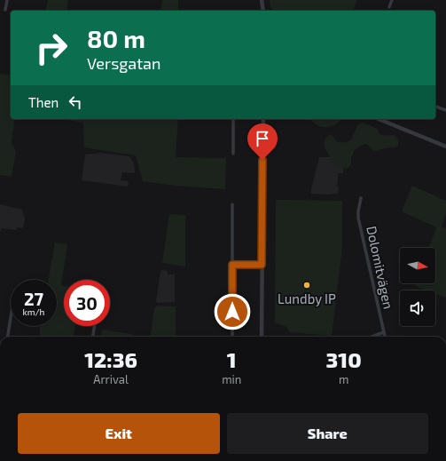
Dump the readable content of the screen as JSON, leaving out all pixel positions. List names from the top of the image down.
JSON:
{
  "streets": {
    "street": ["Dolomitvägen"]
  },
  "places": ["Lundby IP"],
  "north": "right",
  "page": {
    "turn": ["80 m", "Versgatan"],
    "then": "Then",
    "speed": "27 km/h",
    "limit": "30",
    "eta": [
      "12:36",
      "Arrival",
      "1",
      "min",
      "310",
      "m"
    ],
    "buttons": ["Exit", "Share"]
  }
}
